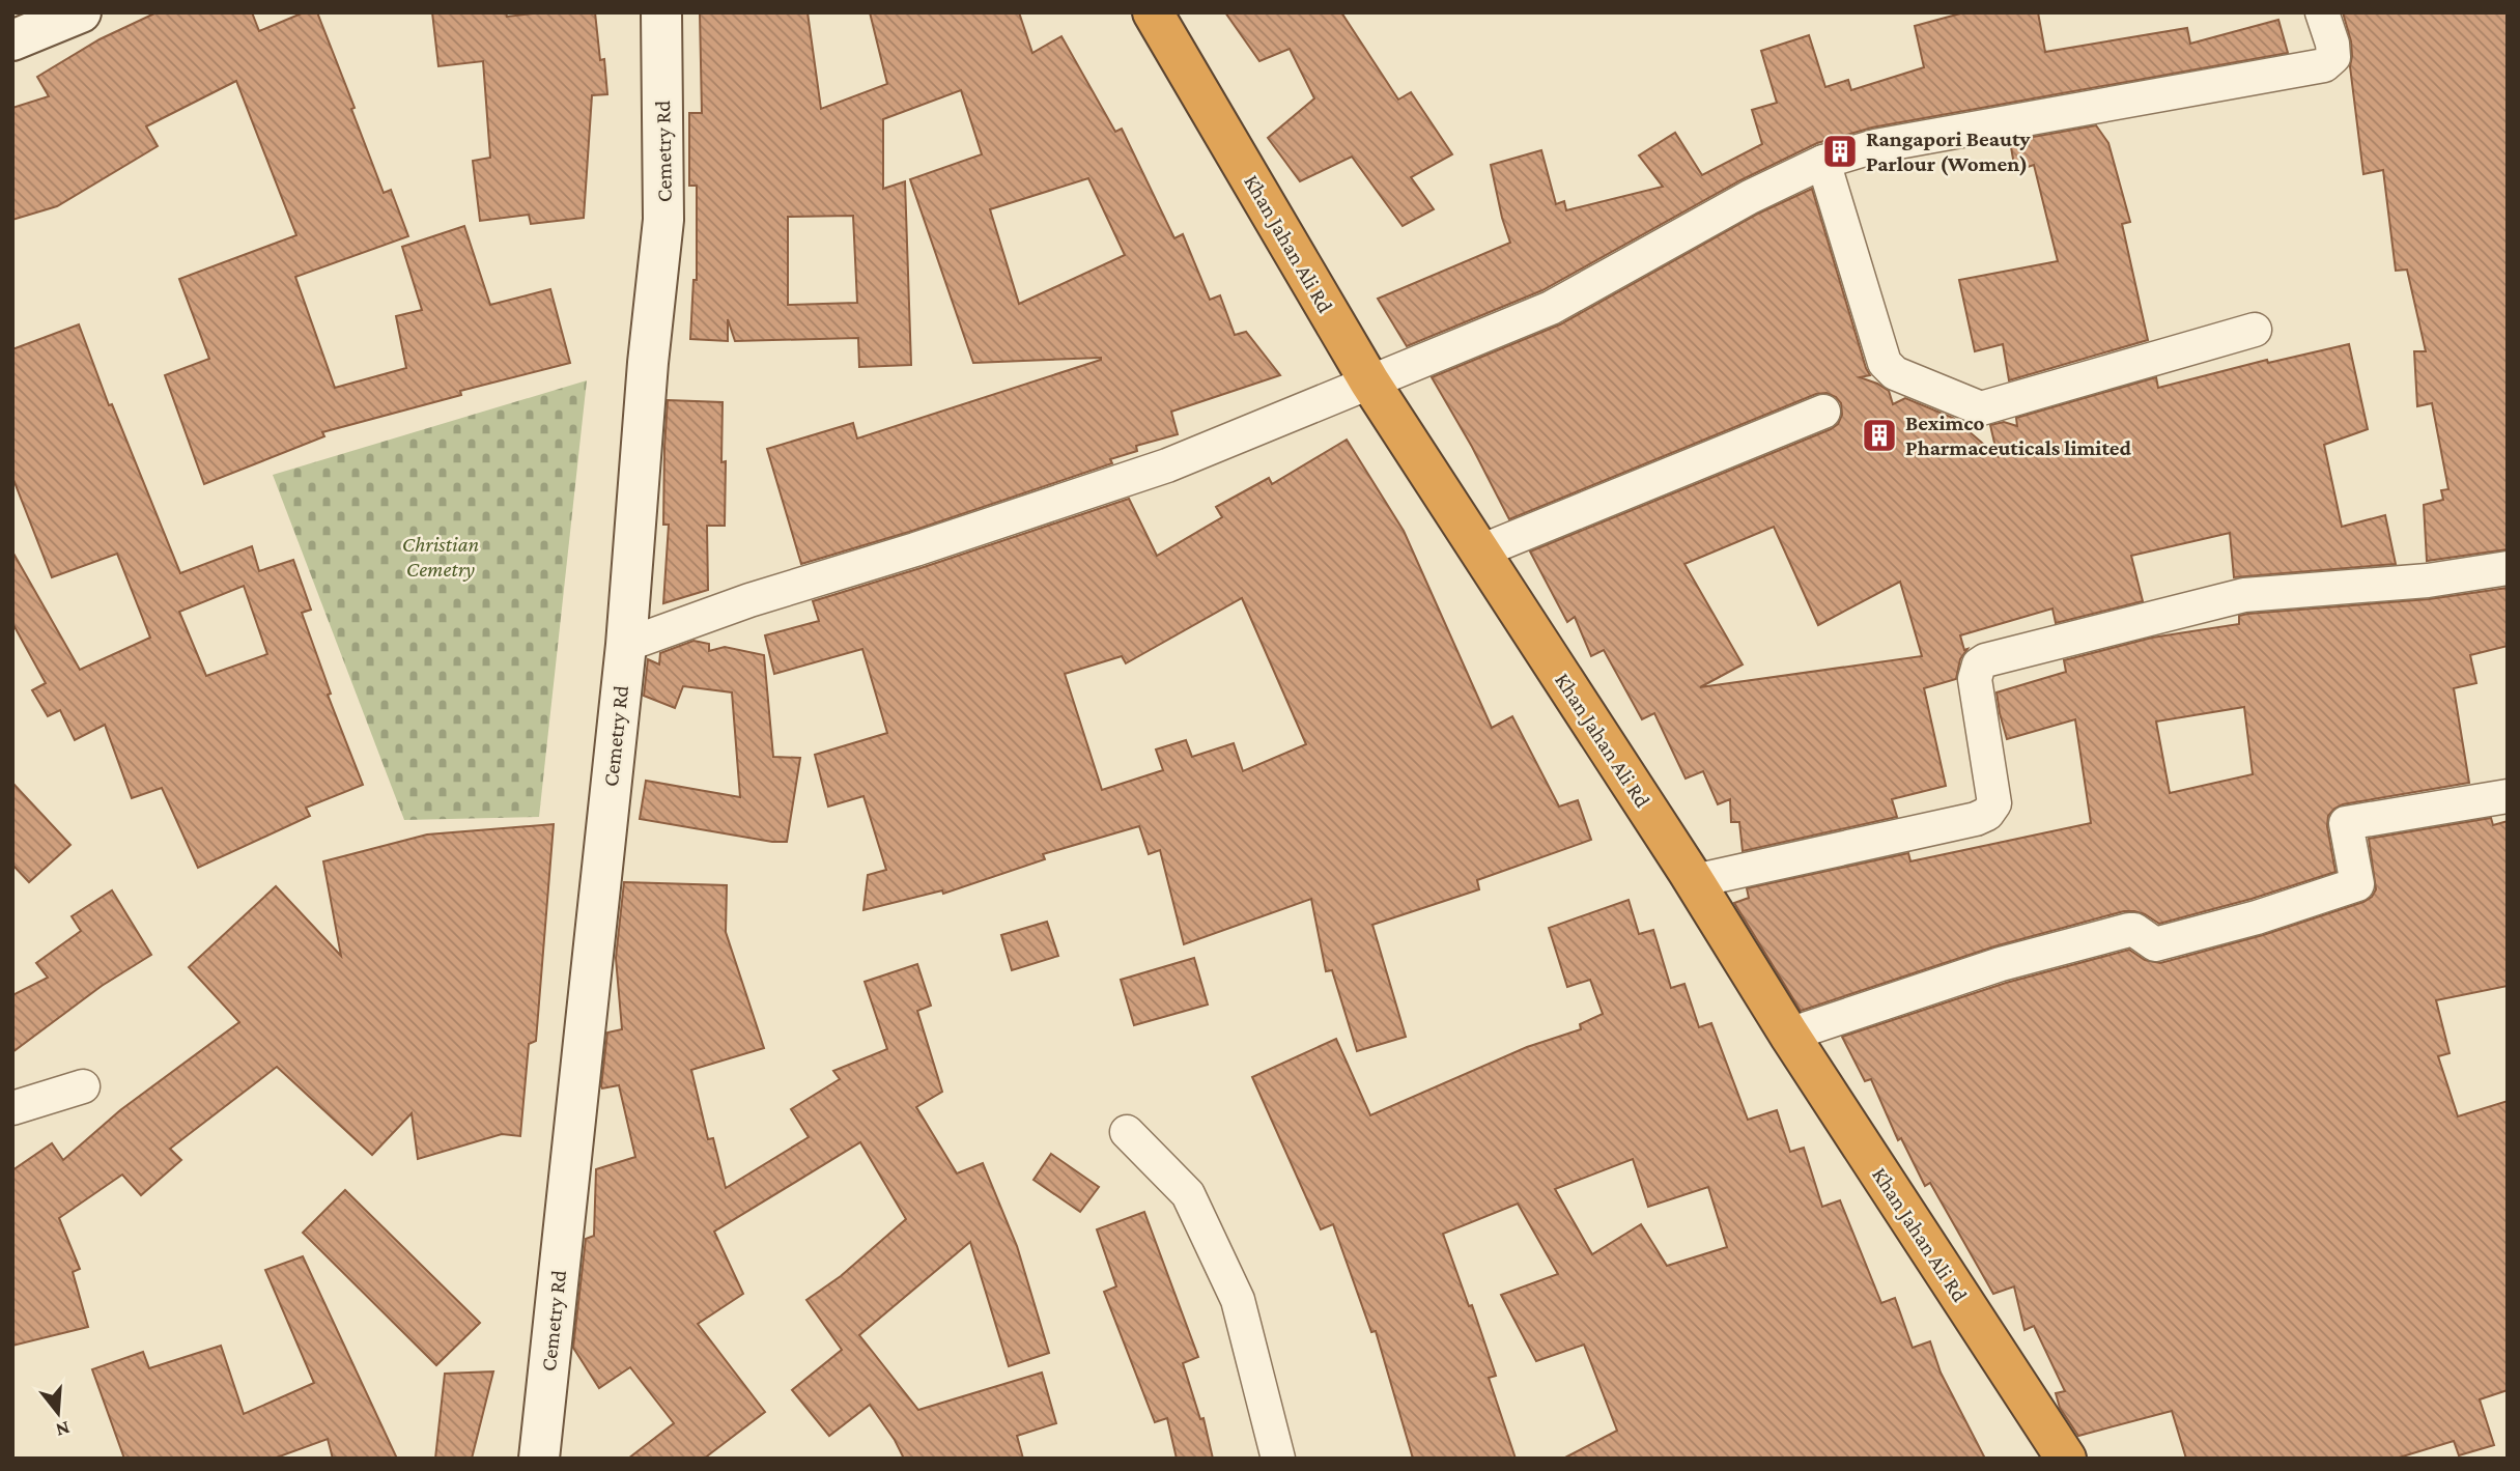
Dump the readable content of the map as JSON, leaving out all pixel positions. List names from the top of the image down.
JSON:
{
  "streets": {
    "highway": ["Khan Jahan Ali Rd"],
    "street": ["Cemetry Rd"]
  },
  "parks": ["Christian Cemetry"],
  "places": {
    "building": ["Rangapori Beauty Parlour (Women)", "Beximco Pharmaceuticals limited"]
  },
  "north": "bottom"
}
